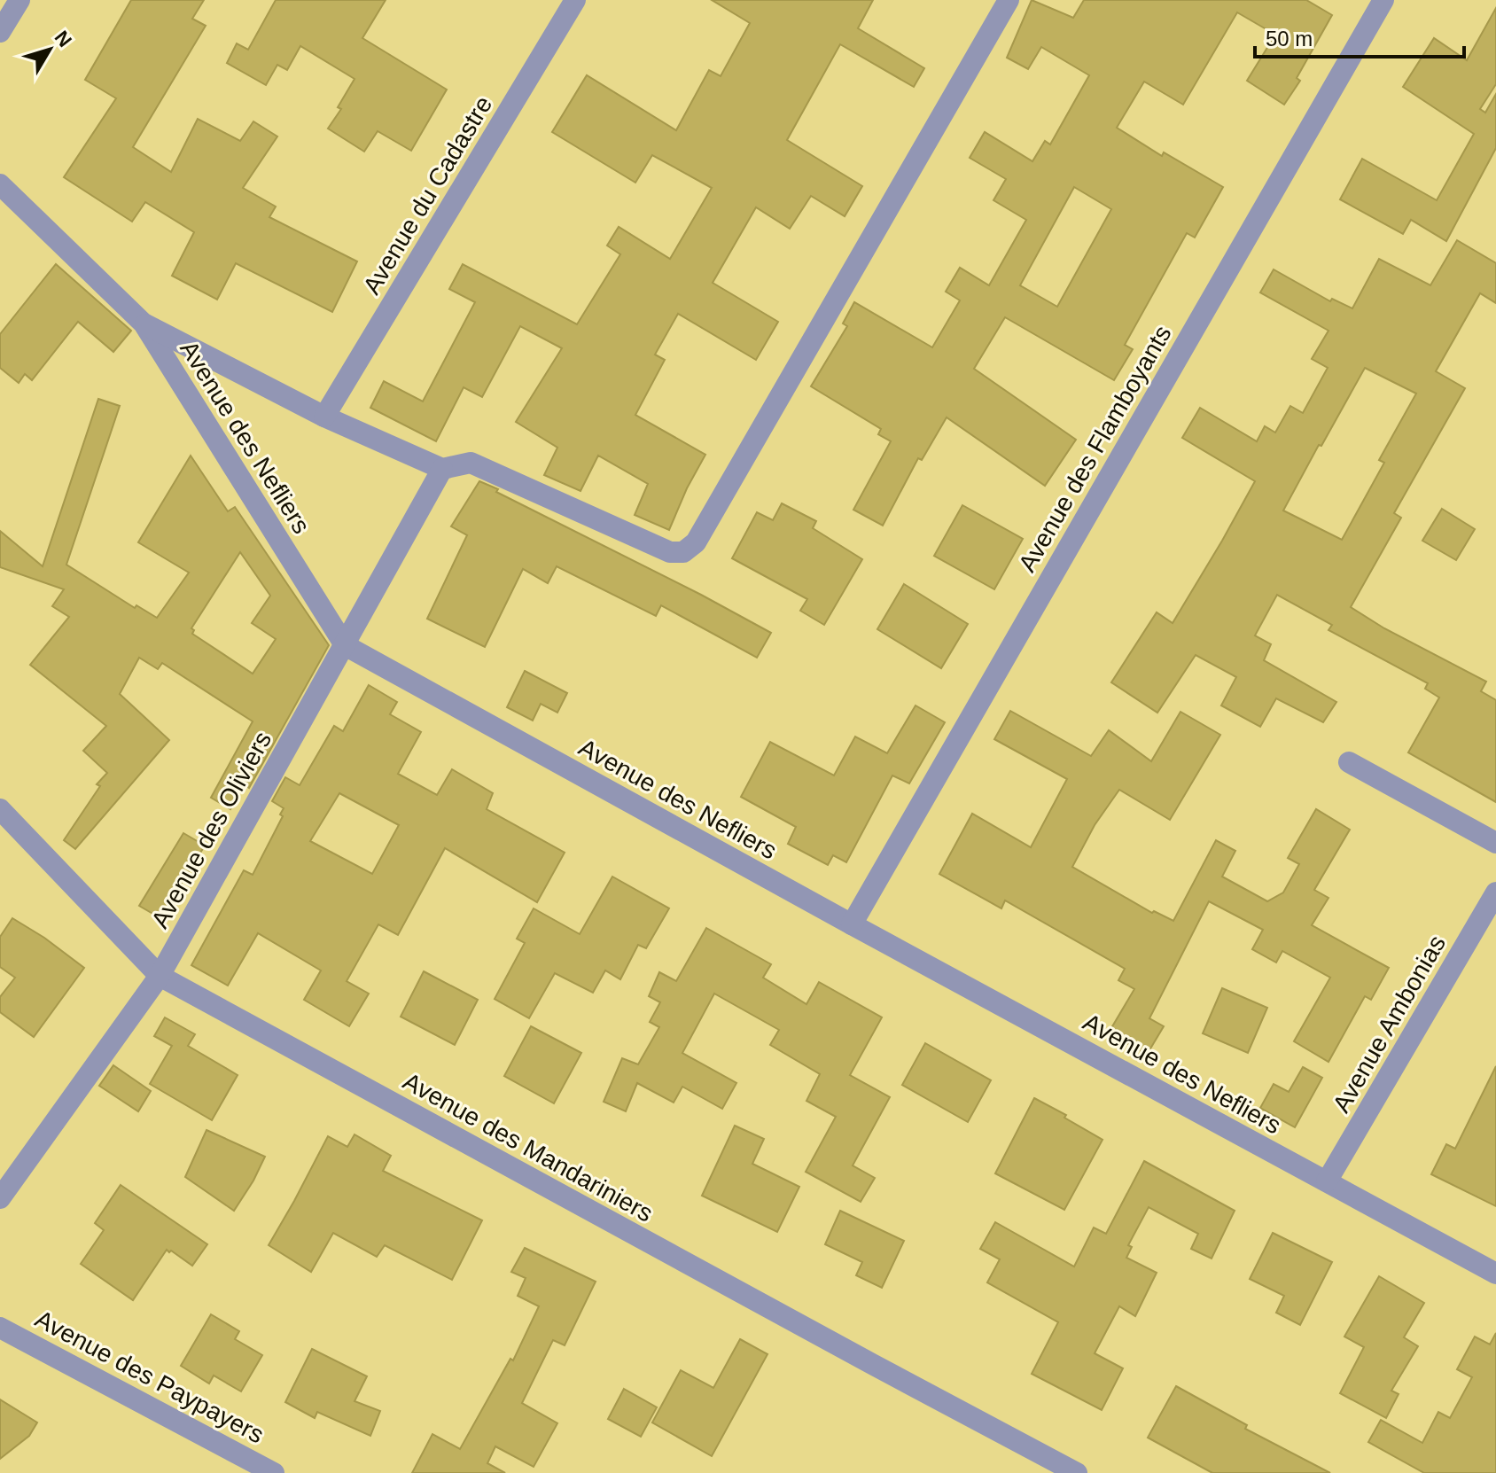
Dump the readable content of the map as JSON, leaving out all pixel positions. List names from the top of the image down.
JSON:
{
  "streets": {
    "street": [
      "Avenue du Cadastre",
      "Avenue des Nefliers",
      "Avenue des Flamboyants",
      "Avenue des Oliviers",
      "Avenue Ambonias",
      "Avenue des Mandariniers",
      "Avenue des Paypayers"
    ]
  },
  "crossings": [
    ["Avenue des Nefliers", "Avenue des Flamboyants"],
    ["Avenue des Nefliers", "Avenue des Oliviers"],
    ["Avenue des Nefliers", "Avenue Ambonias"],
    ["Avenue des Oliviers", "Avenue des Mandariniers"]
  ],
  "scale_bar": "50 m",
  "north": "top right"
}
